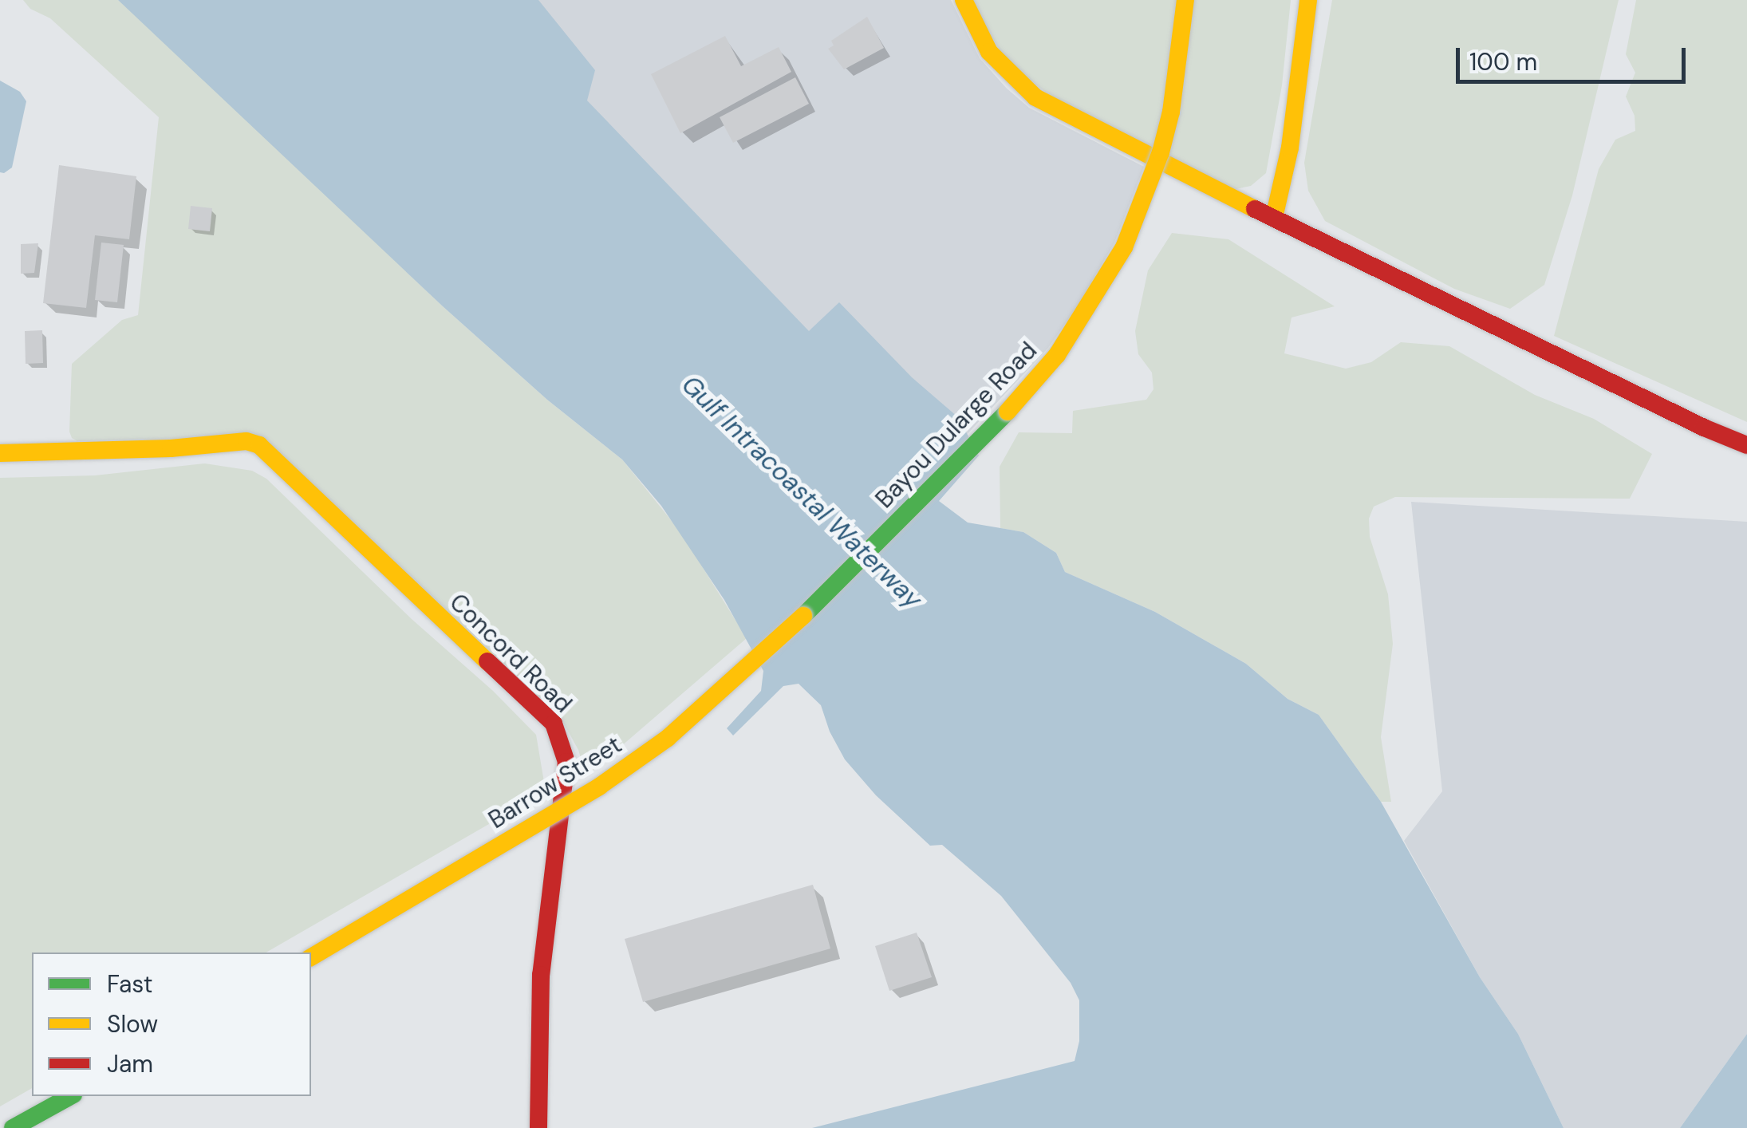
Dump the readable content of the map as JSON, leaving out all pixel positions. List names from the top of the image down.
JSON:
{
  "streets": {
    "main road": ["Bayou Dularge Road", "Concord Road", "Barrow Street"]
  },
  "crossings": [
    ["Bayou Dularge Road", "Barrow Street"]
  ],
  "water": ["Gulf Intracoastal Waterway"],
  "legend": ["Fast", "Slow", "Jam"],
  "scale_bar": "100 m"
}
